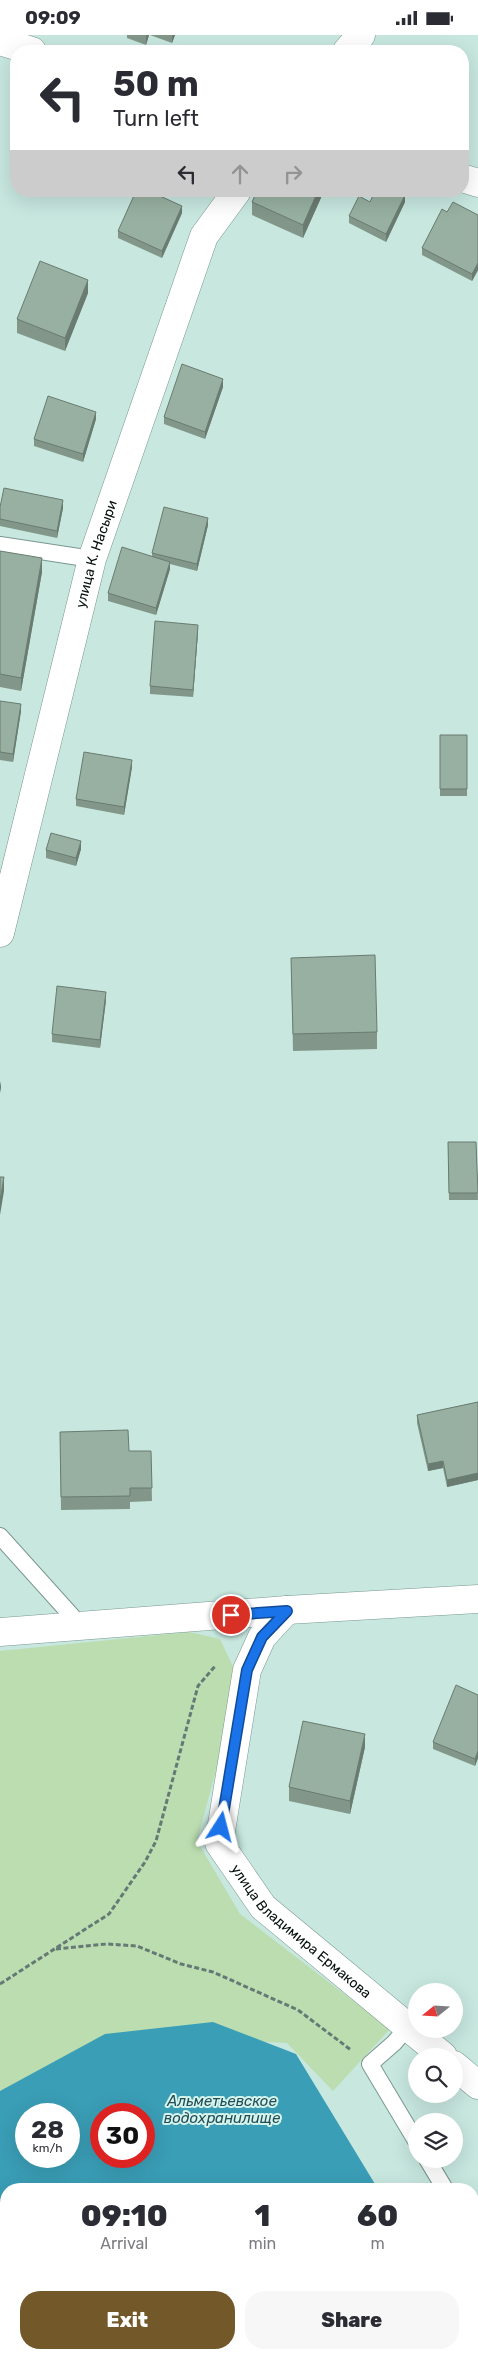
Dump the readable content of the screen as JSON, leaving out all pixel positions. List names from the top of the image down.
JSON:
{
  "streets": {
    "street": ["улица К. Насыри", "улица Владимира Ермакова"]
  },
  "water": ["Альметьевское водохранилище"],
  "north": "left",
  "page": {
    "status": "09:09",
    "turn": ["50 m", "Turn left"],
    "speed": "28 km/h",
    "limit": "30",
    "eta": [
      "09:10",
      "Arrival",
      "1",
      "min",
      "60",
      "m"
    ],
    "buttons": ["Exit", "Share"]
  }
}
